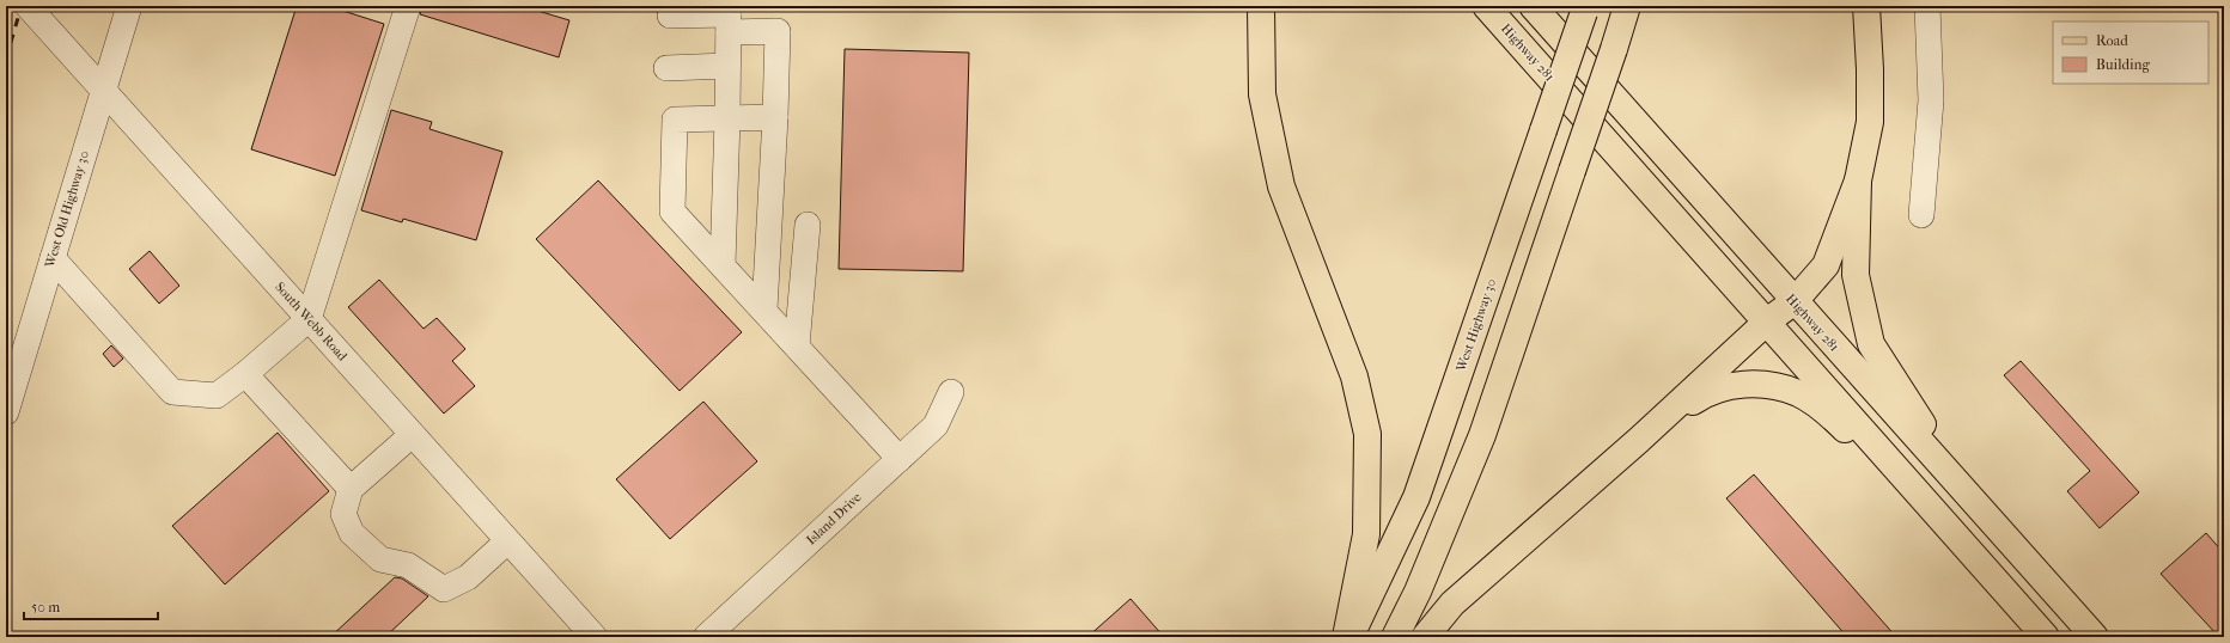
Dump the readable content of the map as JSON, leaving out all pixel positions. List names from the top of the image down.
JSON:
{
  "streets": {
    "main road": ["Highway 281", "West Highway 30"],
    "street": ["West Old Highway 30", "South Webb Road", "Island Drive"]
  },
  "crossings": [
    ["West Old Highway 30", "South Webb Road"]
  ],
  "legend": ["Road", "Building"],
  "scale_bar": "50 m"
}
